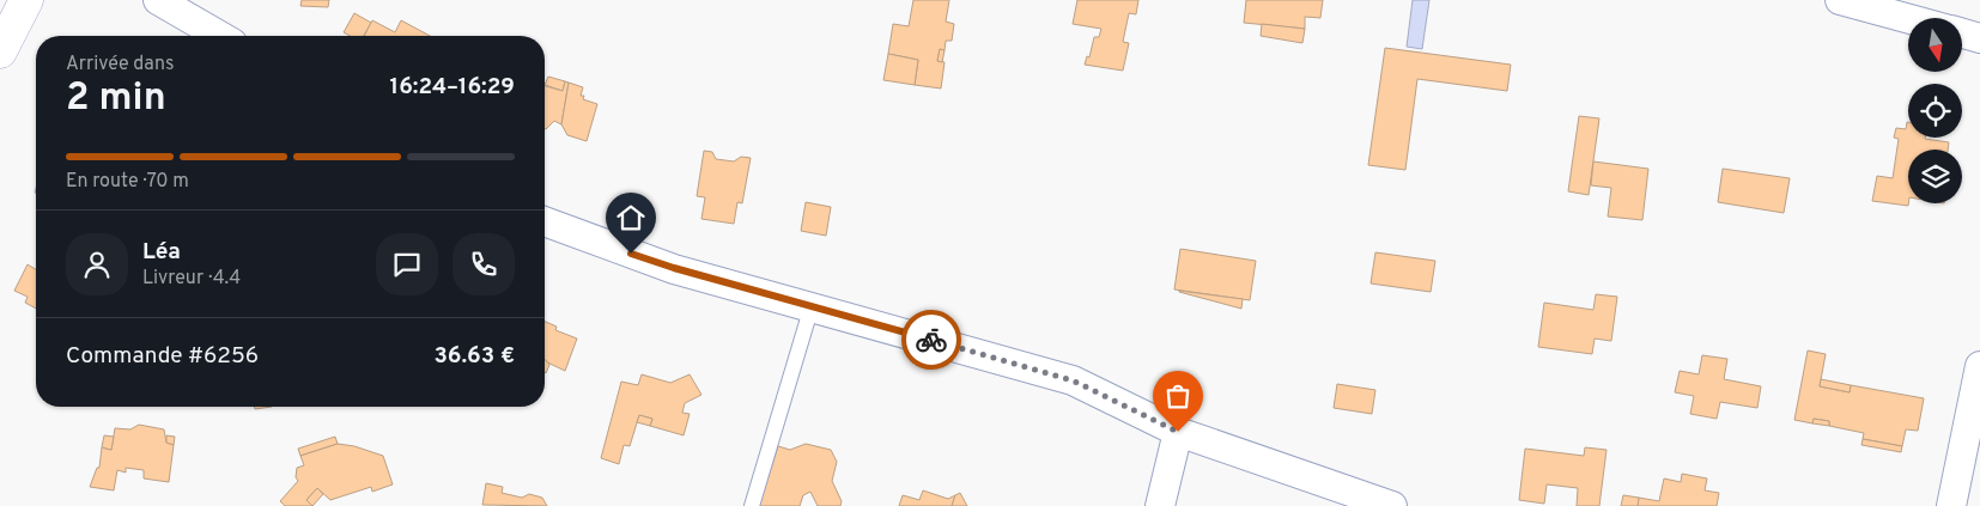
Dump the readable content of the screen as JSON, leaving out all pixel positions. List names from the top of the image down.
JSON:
{
  "north": "bottom",
  "page": {
    "heading": ["2 min", "Arrivée dans", "16:24–16:29"],
    "panel": [
      "Léa",
      "Livreur · 4.4",
      "Commande #6256",
      "36.63 €"
    ],
    "bar": "En route · 70 m"
  }
}
